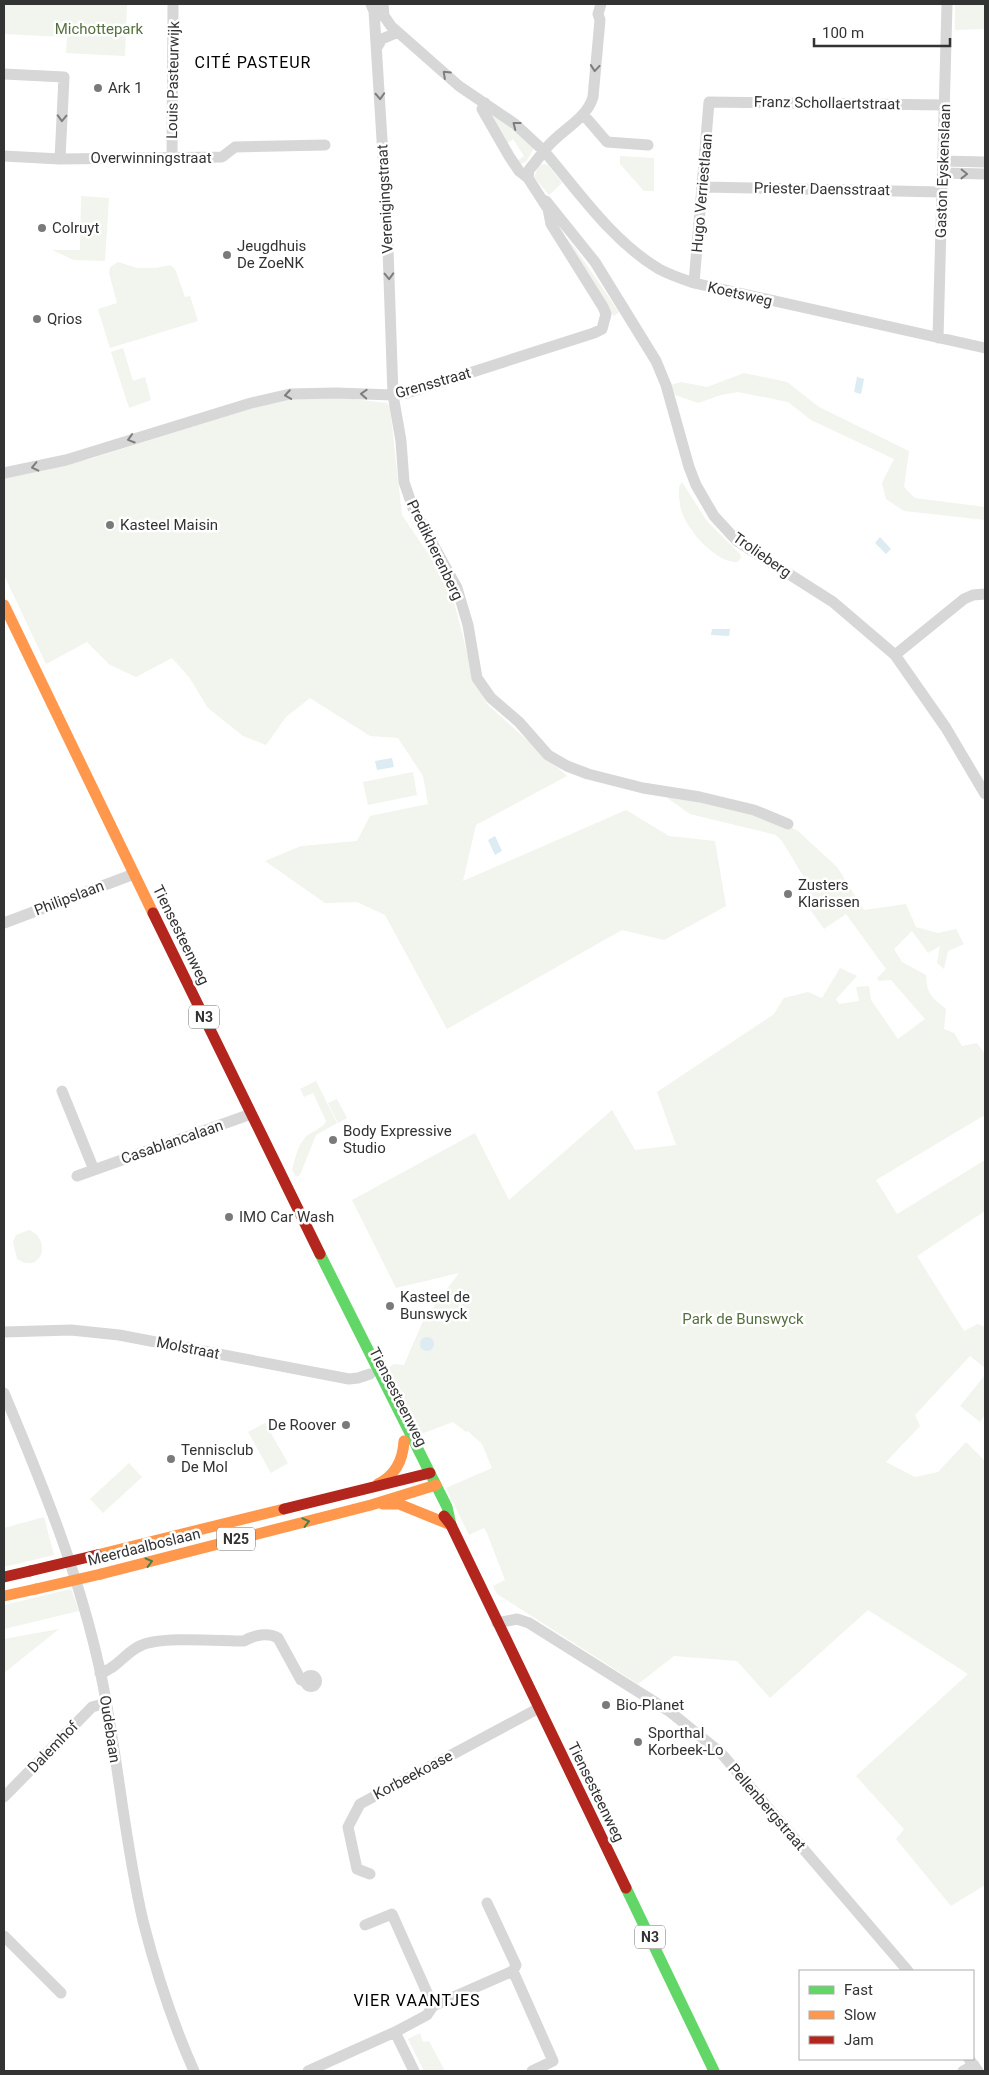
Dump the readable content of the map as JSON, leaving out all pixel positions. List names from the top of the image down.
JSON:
{
  "streets": {
    "main road": [
      "Tiensesteenweg",
      "N3",
      "N25",
      "Meerdaalboslaan"
    ],
    "street": [
      "Louis Pasteurwijk",
      "Franz Schollaertstraat",
      "Overwinningstraat",
      "Gaston Eyskenslaan",
      "Priester Daensstraat",
      "Hugo Verriestlaan",
      "Verenigingstraat",
      "Koetsweg",
      "Grensstraat",
      "Predikherenberg",
      "Trolieberg",
      "Philipslaan",
      "Casablancalaan",
      "Molstraat",
      "Oudebaan",
      "Dalemhof",
      "Korbeekoase",
      "Pellenbergstraat"
    ]
  },
  "crossings": [
    ["Louis Pasteurwijk", "Overwinningstraat"],
    ["Franz Schollaertstraat", "Gaston Eyskenslaan"],
    ["Franz Schollaertstraat", "Hugo Verriestlaan"],
    ["Gaston Eyskenslaan", "Priester Daensstraat"],
    ["Gaston Eyskenslaan", "Koetsweg"],
    ["Priester Daensstraat", "Hugo Verriestlaan"],
    ["Hugo Verriestlaan", "Koetsweg"],
    ["Verenigingstraat", "Grensstraat"],
    ["Verenigingstraat", "Predikherenberg"],
    ["Koetsweg", "Grensstraat"],
    ["Grensstraat", "Predikherenberg"],
    ["Grensstraat", "Trolieberg"],
    ["Philipslaan", "Tiensesteenweg"],
    ["Tiensesteenweg", "Casablancalaan"],
    ["Tiensesteenweg", "Molstraat"],
    ["Tiensesteenweg", "Meerdaalboslaan"],
    ["Tiensesteenweg", "Korbeekoase"],
    ["Tiensesteenweg", "Pellenbergstraat"],
    ["Oudebaan", "Dalemhof"]
  ],
  "one_way": ["Verenigingstraat", "Grensstraat"],
  "districts": ["CITÉ PASTEUR", "VIER VAANTJES"],
  "parks": ["Michottepark", "Park de Bunswyck"],
  "places": [
    "Ark 1",
    "Colruyt",
    "Jeugdhuis De ZoeNK",
    "Qrios",
    "Kasteel Maisin",
    "Zusters Klarissen",
    "Body Expressive Studio",
    "IMO Car Wash",
    "Kasteel de Bunswyck",
    "De Roover",
    "Tennisclub De Mol",
    "Bio-Planet",
    "Sporthal Korbeek-Lo"
  ],
  "legend": ["Fast", "Slow", "Jam"],
  "scale_bar": "100 m"
}
